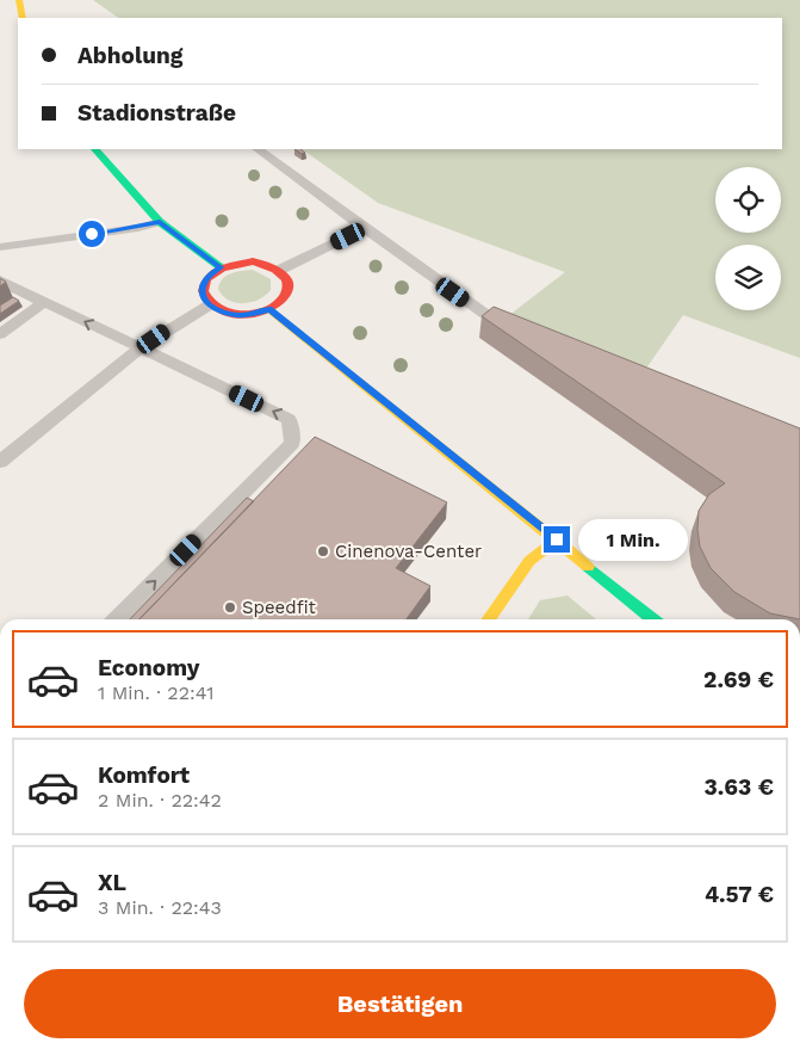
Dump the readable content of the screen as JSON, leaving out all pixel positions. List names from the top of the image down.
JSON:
{
  "places": ["Cinenova-Center", "Speedfit"],
  "page": {
    "banner": ["Abholung", "Stadionstraße"],
    "bubble": "1 Min.",
    "list": [
      {
        "name": "Economy",
        "note": "1 Min. · 22:41",
        "value": "2.69 €"
      },
      {
        "name": "Komfort",
        "note": "2 Min. · 22:42",
        "value": "3.63 €"
      },
      {
        "name": "XL",
        "note": "3 Min. · 22:43",
        "value": "4.57 €"
      }
    ],
    "buttons": "Bestätigen"
  }
}
